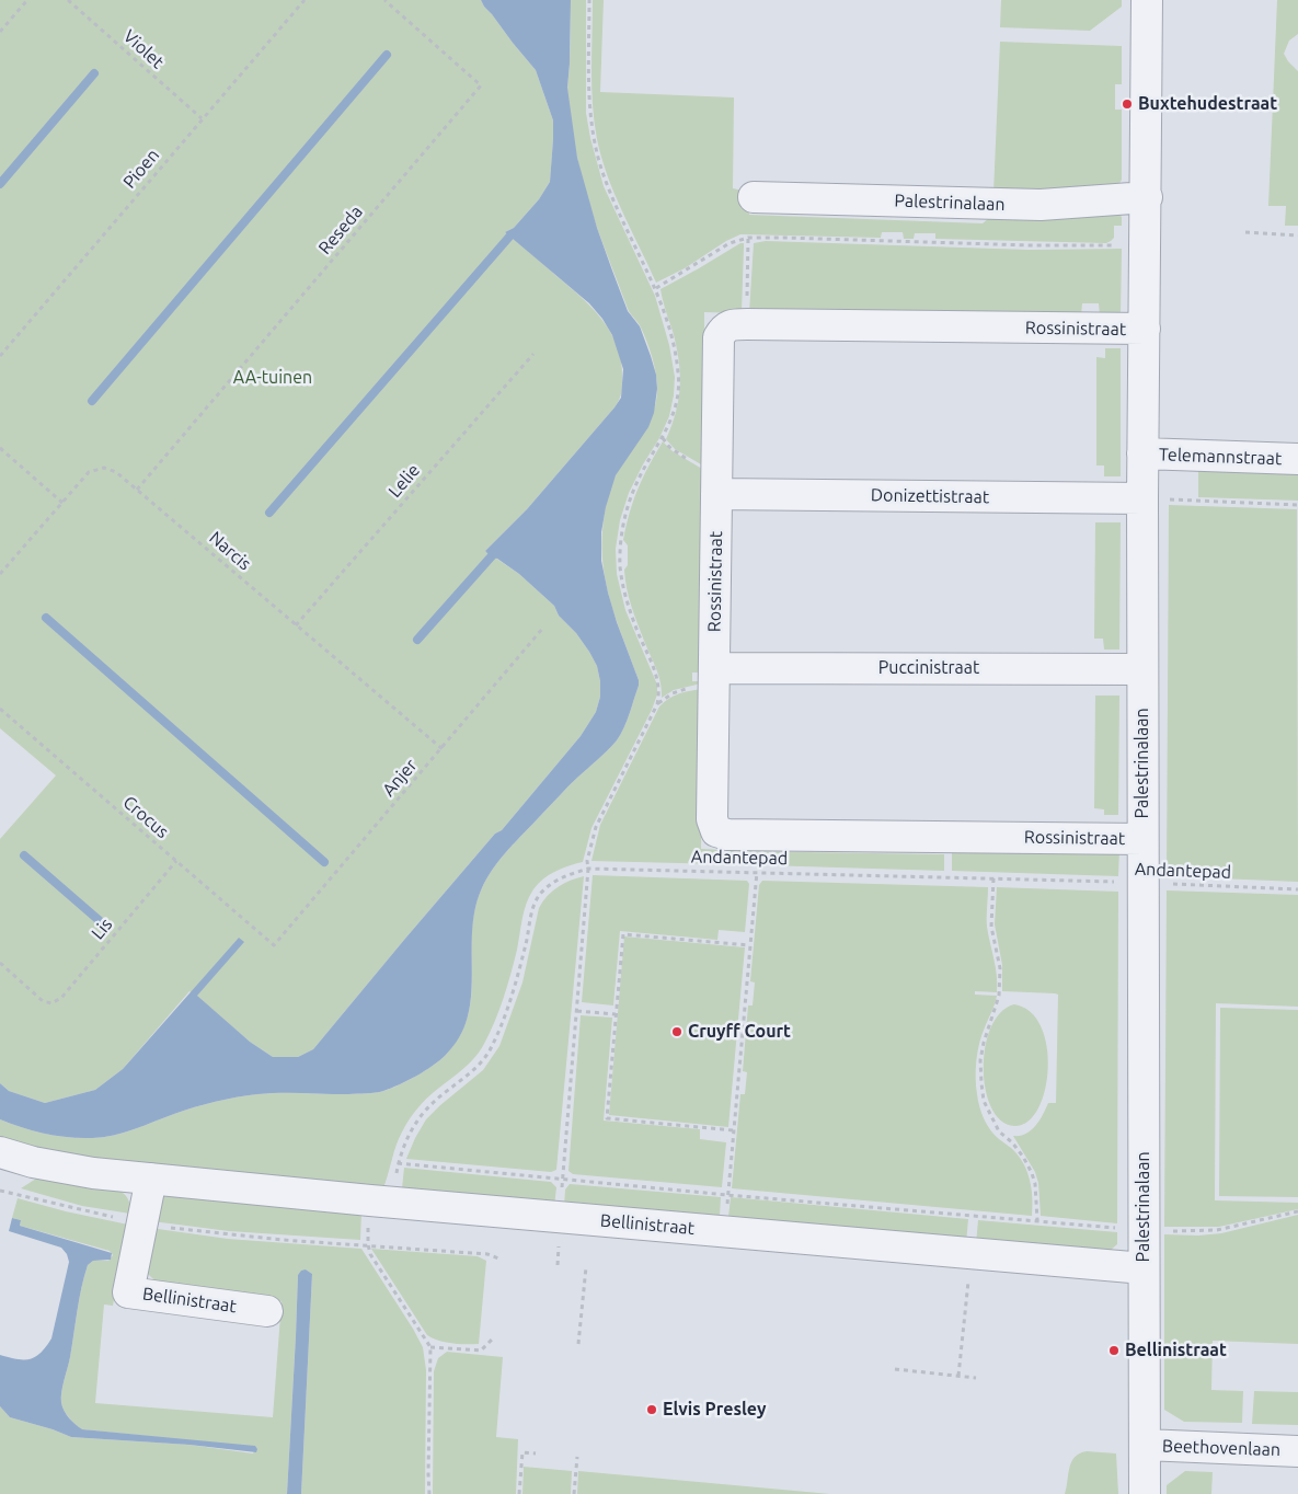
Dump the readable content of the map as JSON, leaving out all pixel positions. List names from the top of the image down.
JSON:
{
  "streets": {
    "street": [
      "Palestrinalaan",
      "Rossinistraat",
      "Telemannstraat",
      "Donizettistraat",
      "Puccinistraat",
      "Bellinistraat",
      "Beethovenlaan"
    ],
    "path": [
      "Violet",
      "Pioen",
      "Reseda",
      "Lelie",
      "Narcis",
      "Anjer",
      "Crocus",
      "Andantepad",
      "Lis"
    ]
  },
  "crossings": [
    ["Violet", "Pioen"],
    ["Palestrinalaan", "Rossinistraat"],
    ["Palestrinalaan", "Telemannstraat"],
    ["Palestrinalaan", "Donizettistraat"],
    ["Palestrinalaan", "Puccinistraat"],
    ["Palestrinalaan", "Andantepad"],
    ["Palestrinalaan", "Bellinistraat"],
    ["Palestrinalaan", "Beethovenlaan"],
    ["Reseda", "Narcis"],
    ["Rossinistraat", "Donizettistraat"],
    ["Rossinistraat", "Puccinistraat"],
    ["Lelie", "Narcis"],
    ["Narcis", "Anjer"],
    ["Anjer", "Crocus"],
    ["Crocus", "Lis"],
    ["Andantepad", "Bellinistraat"]
  ],
  "parks": ["AA-tuinen"],
  "places": [
    "Buxtehudestraat",
    "Cruyff Court",
    "Bellinistraat",
    "Elvis Presley"
  ]
}
